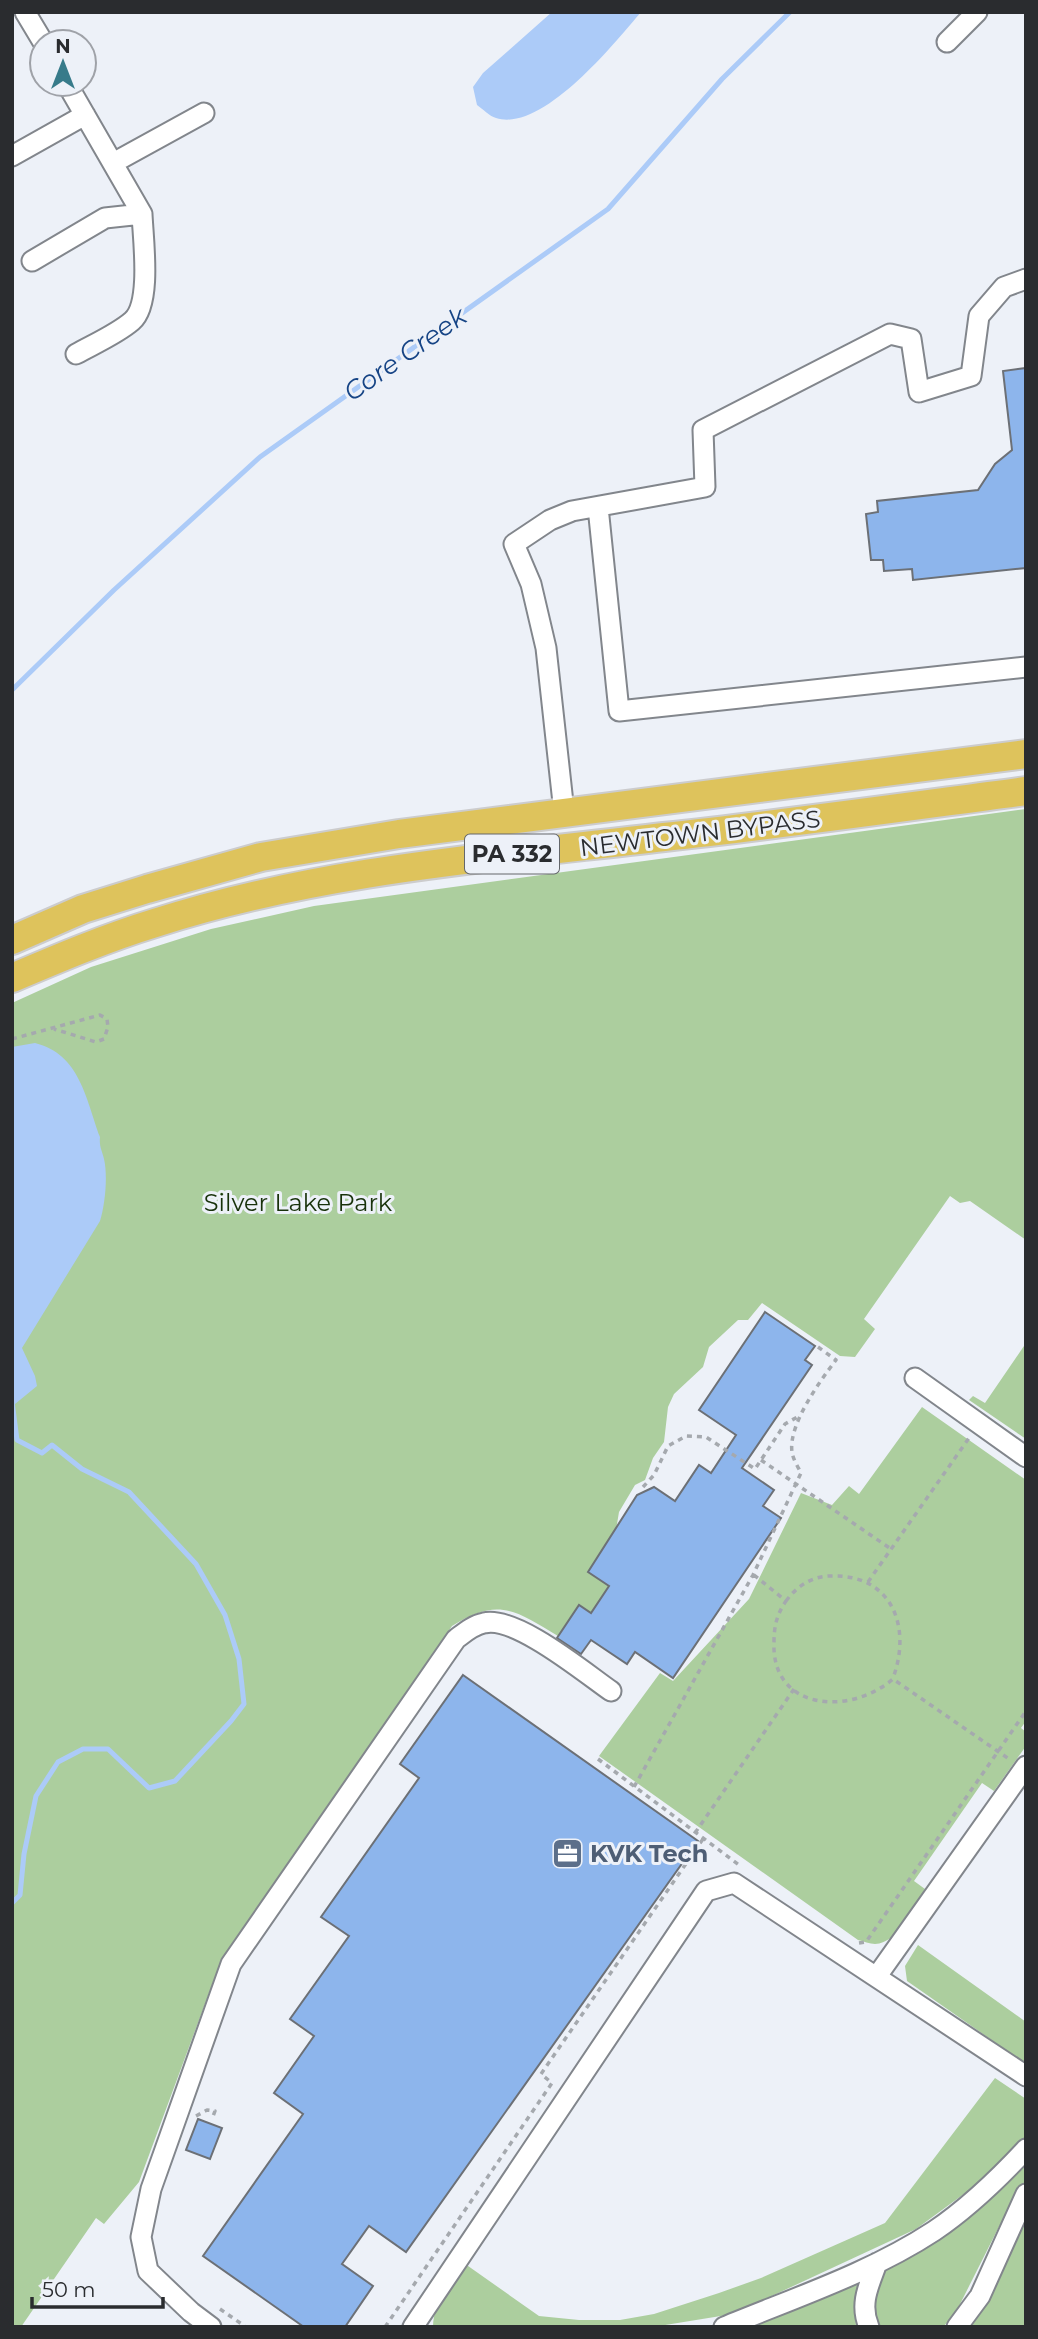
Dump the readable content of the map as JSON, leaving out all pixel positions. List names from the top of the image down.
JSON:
{
  "streets": {
    "highway": ["NEWTOWN BYPASS", "PA 332"]
  },
  "water": ["Core Creek"],
  "parks": ["Silver Lake Park"],
  "places": {
    "office": ["KVK Tech"]
  },
  "scale_bar": "50 m",
  "north": "top"
}
